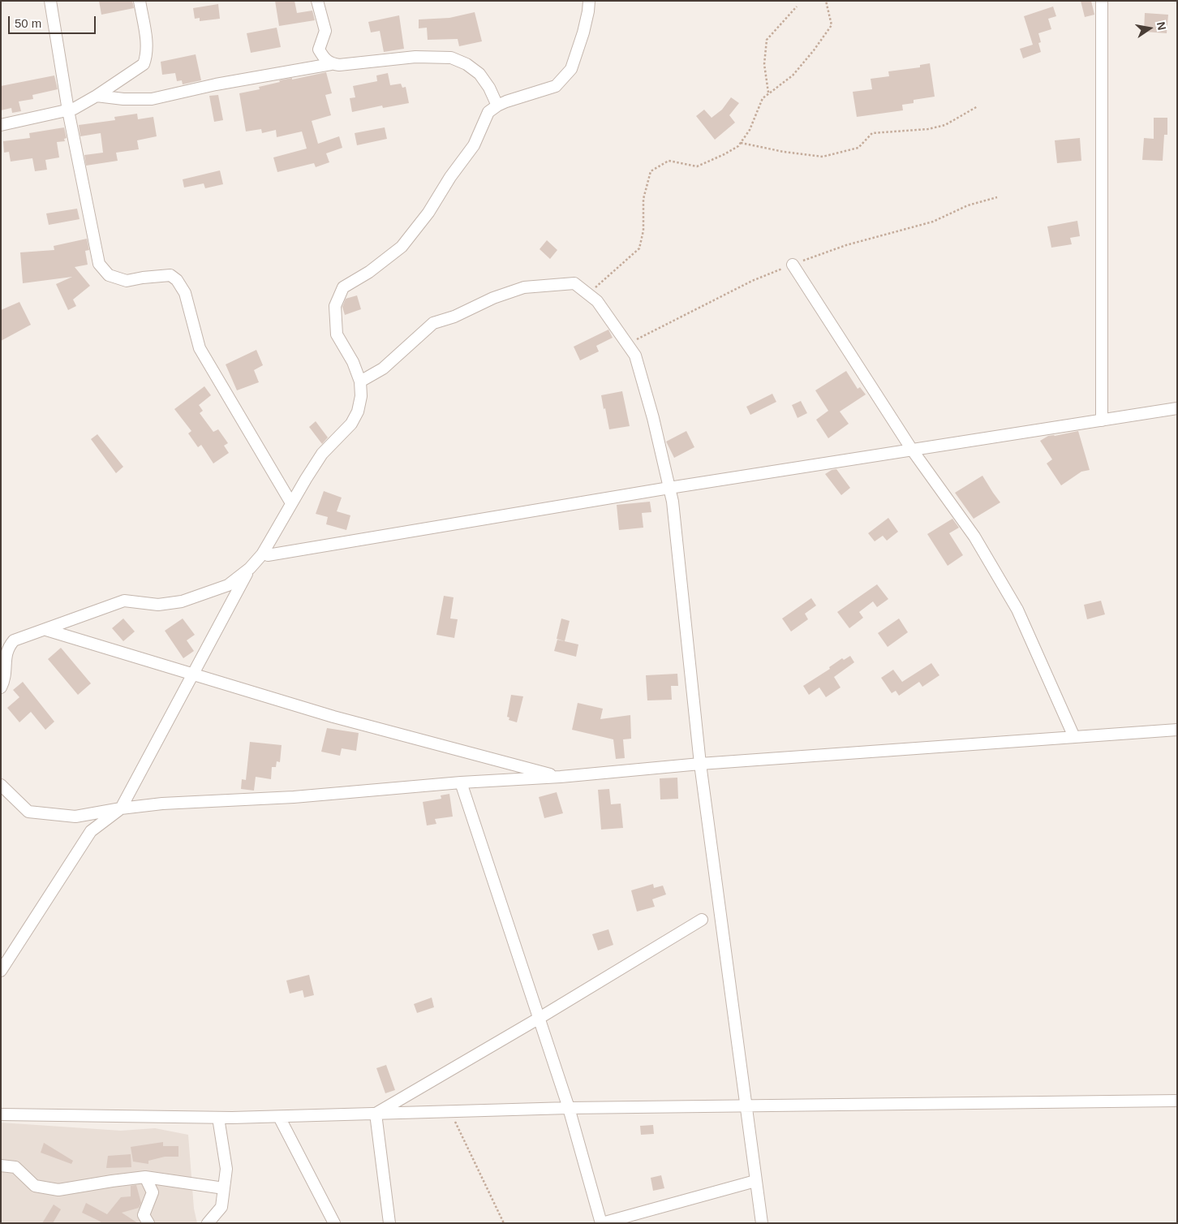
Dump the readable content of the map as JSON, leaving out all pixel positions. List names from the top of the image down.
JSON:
{
  "scale_bar": "50 m",
  "north": "right"
}
